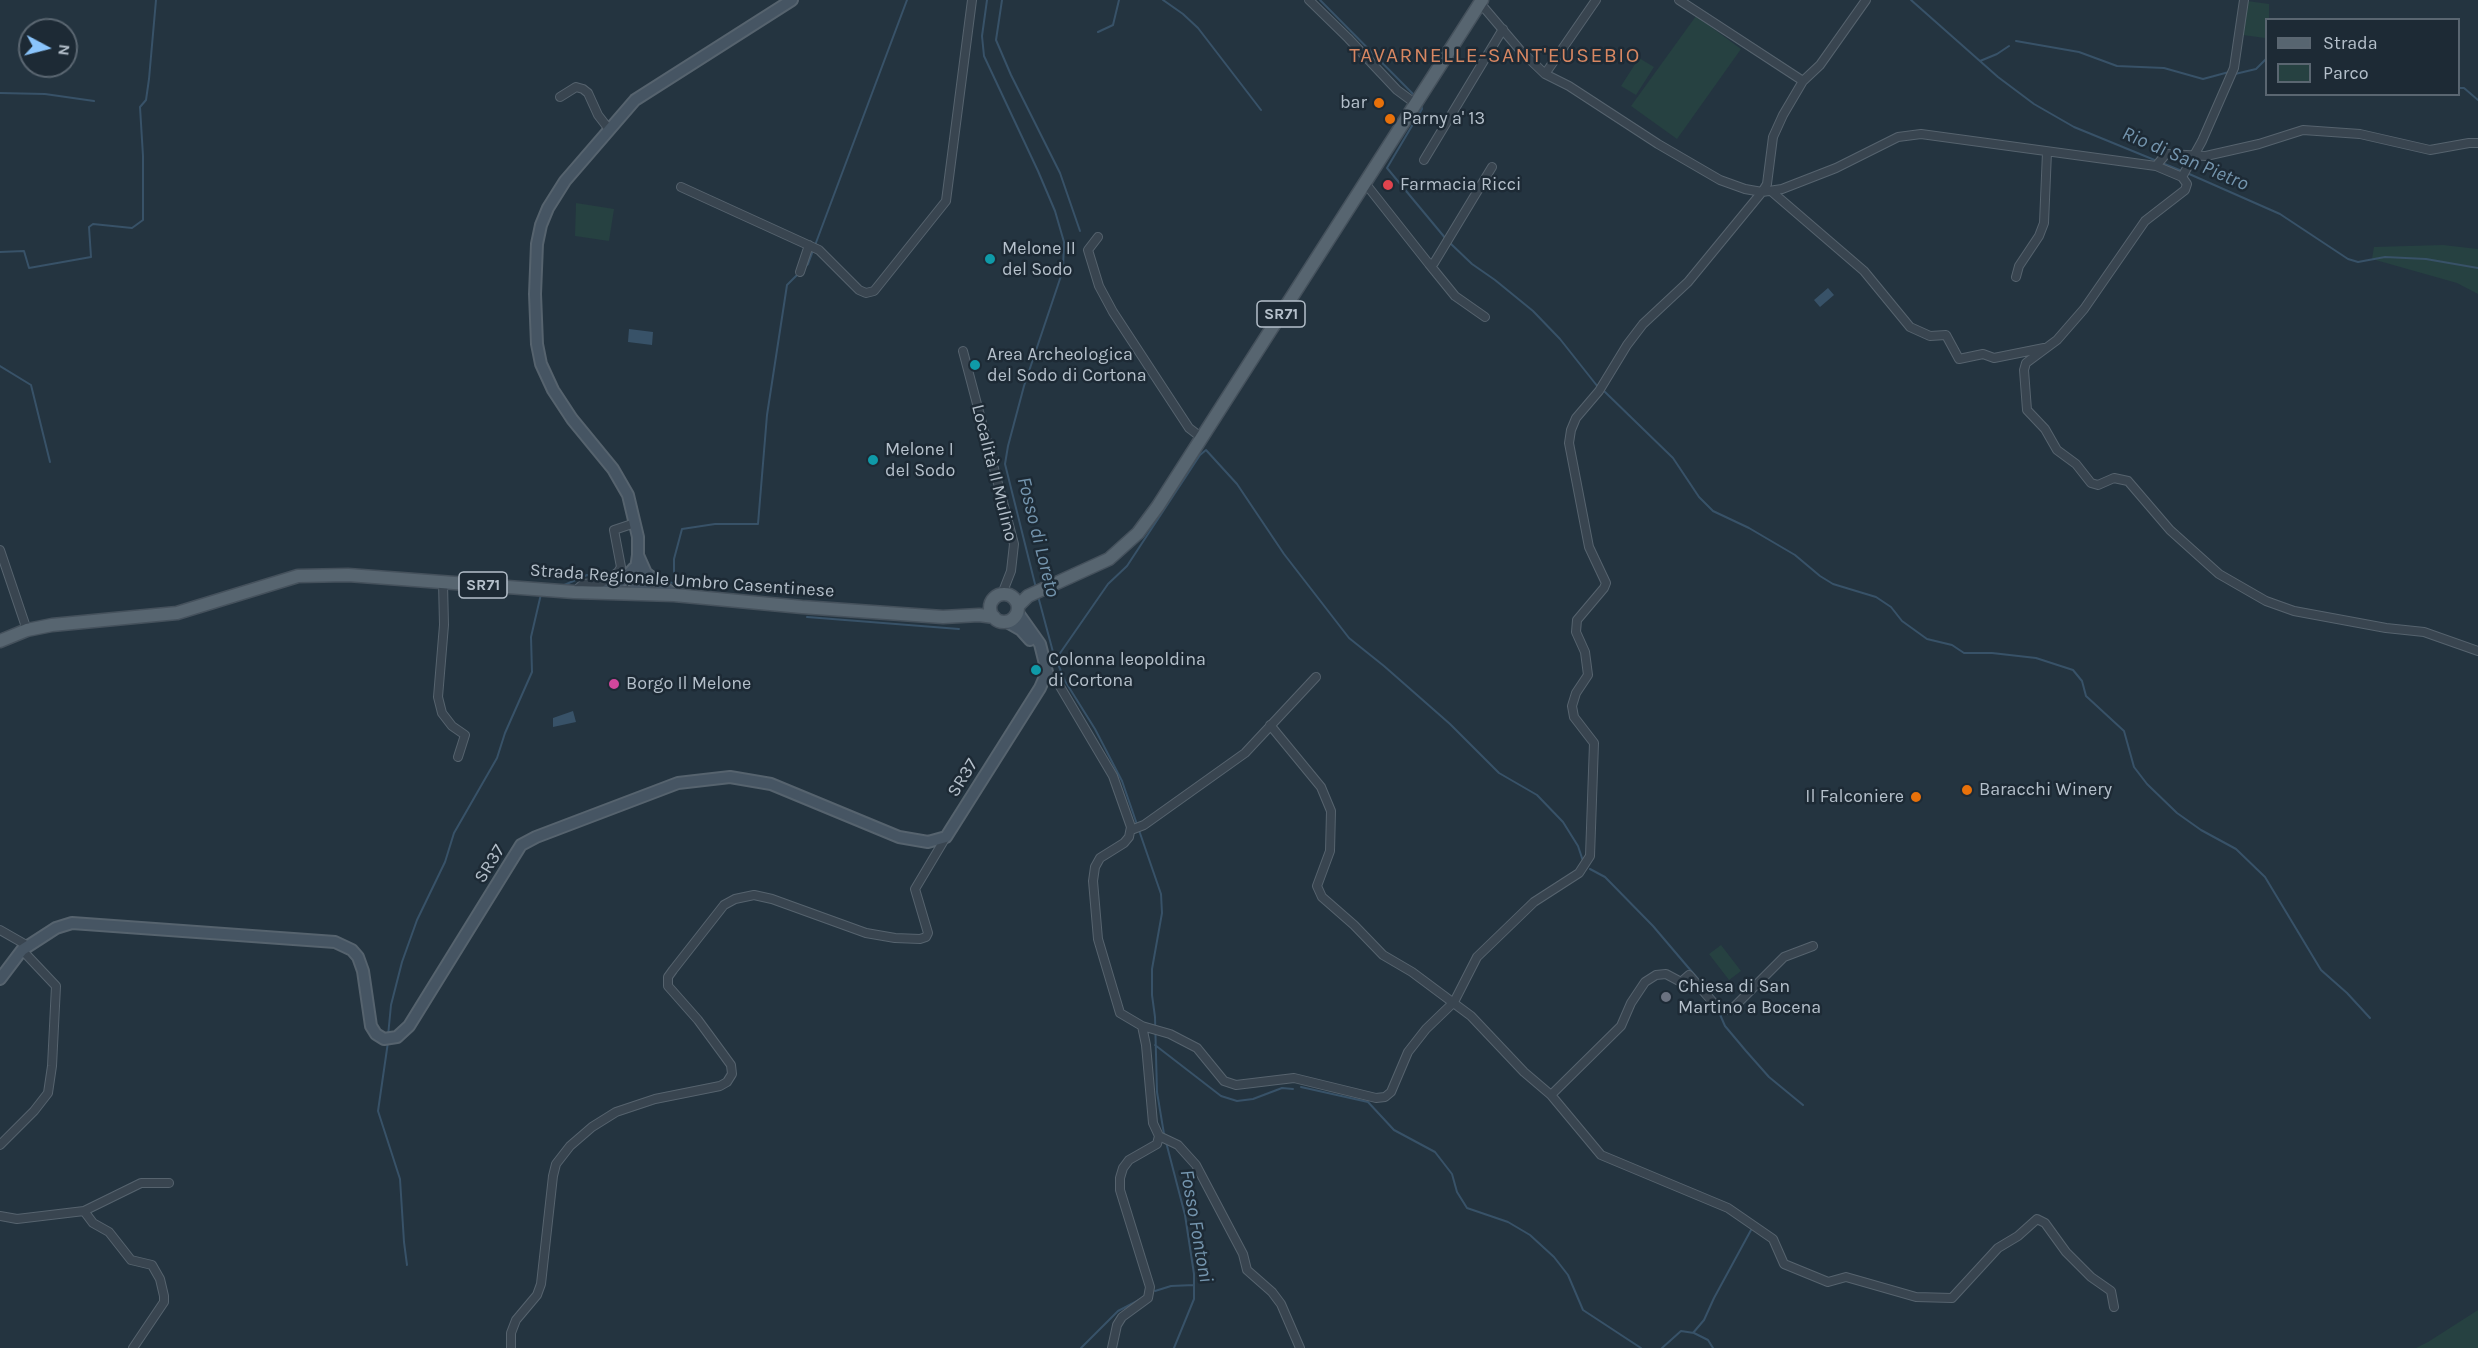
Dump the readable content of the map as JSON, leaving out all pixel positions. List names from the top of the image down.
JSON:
{
  "streets": {
    "main road": ["SR71", "Strada Regionale Umbro Casentinese"],
    "street": ["Località Il Mulino", "SR37"]
  },
  "crossings": [
    ["SR71", "Località Il Mulino"],
    ["SR71", "Strada Regionale Umbro Casentinese"]
  ],
  "districts": ["TAVARNELLE-SANT'EUSEBIO"],
  "water": ["Rio di San Pietro", "Fosso di Loreto", "Fosso Fontoni"],
  "places": [
    "bar",
    "Parny a' 13",
    "Farmacia Ricci",
    "Melone II del Sodo",
    "Area Archeologica del Sodo di Cortona",
    "Melone I del Sodo",
    "Colonna leopoldina di Cortona",
    "Borgo Il Melone",
    "Baracchi Winery",
    "Il Falconiere",
    "Chiesa di San Martino a Bocena"
  ],
  "legend": ["Strada", "Parco"],
  "north": "right"
}
